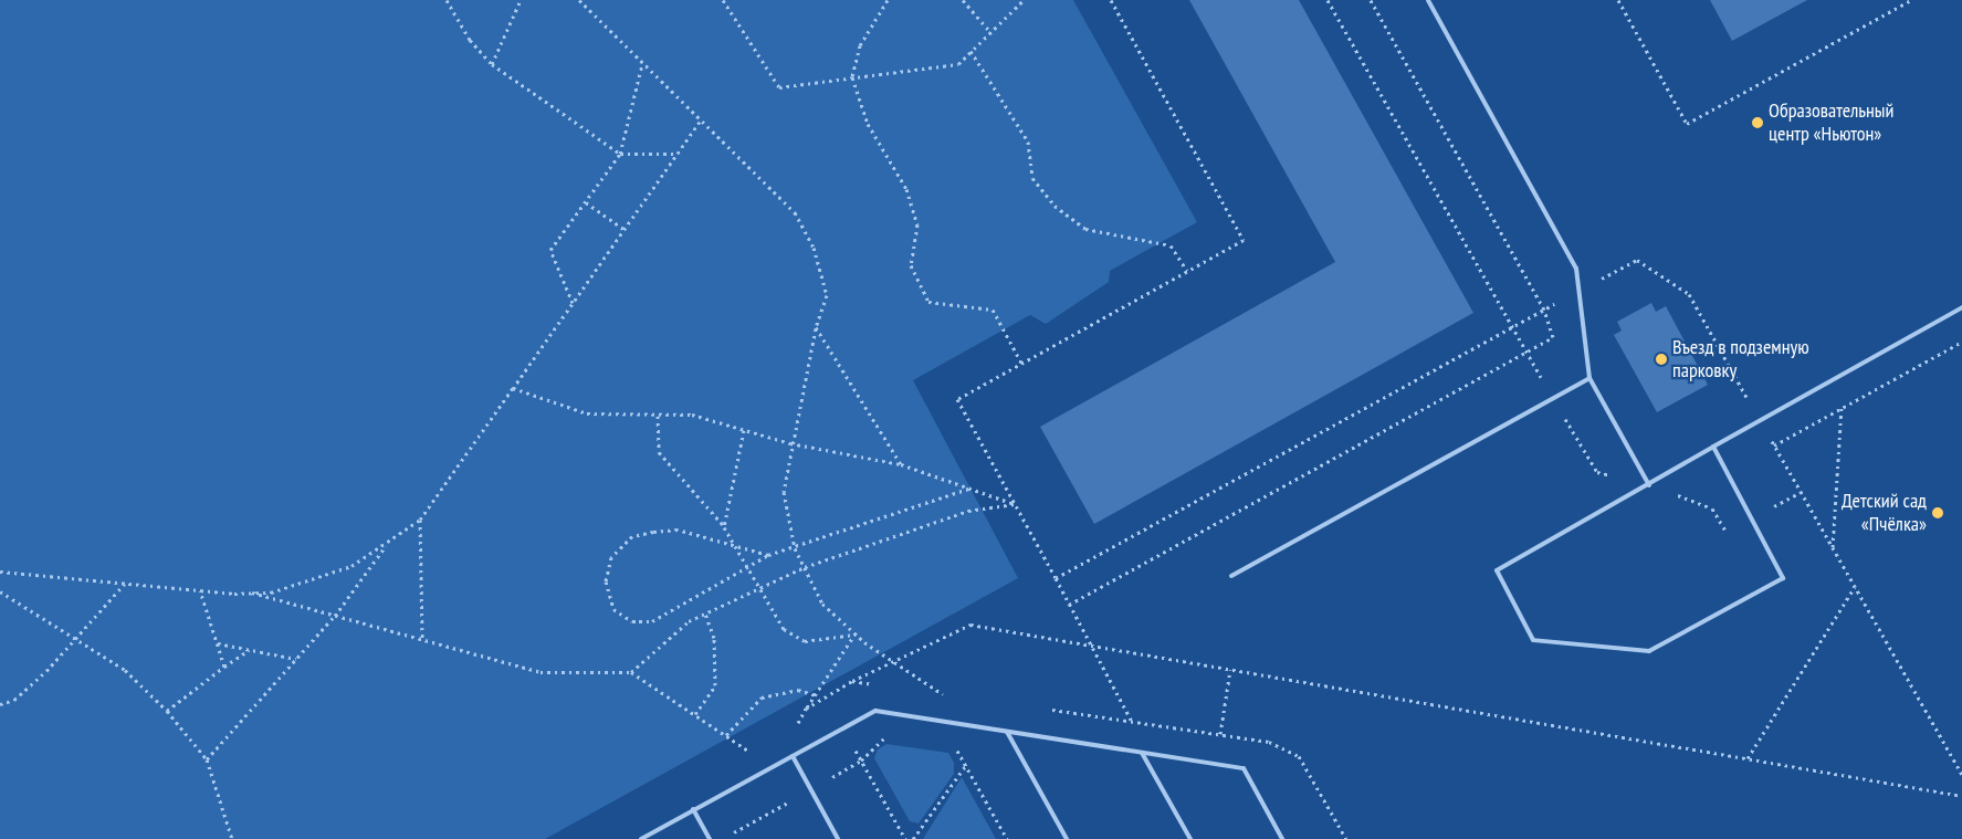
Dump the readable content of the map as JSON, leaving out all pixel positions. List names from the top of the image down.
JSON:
{
  "places": ["Образовательный центр «Ньютон»", "Въезд в подземную парковку", "Детский сад «Пчёлка»"]
}
